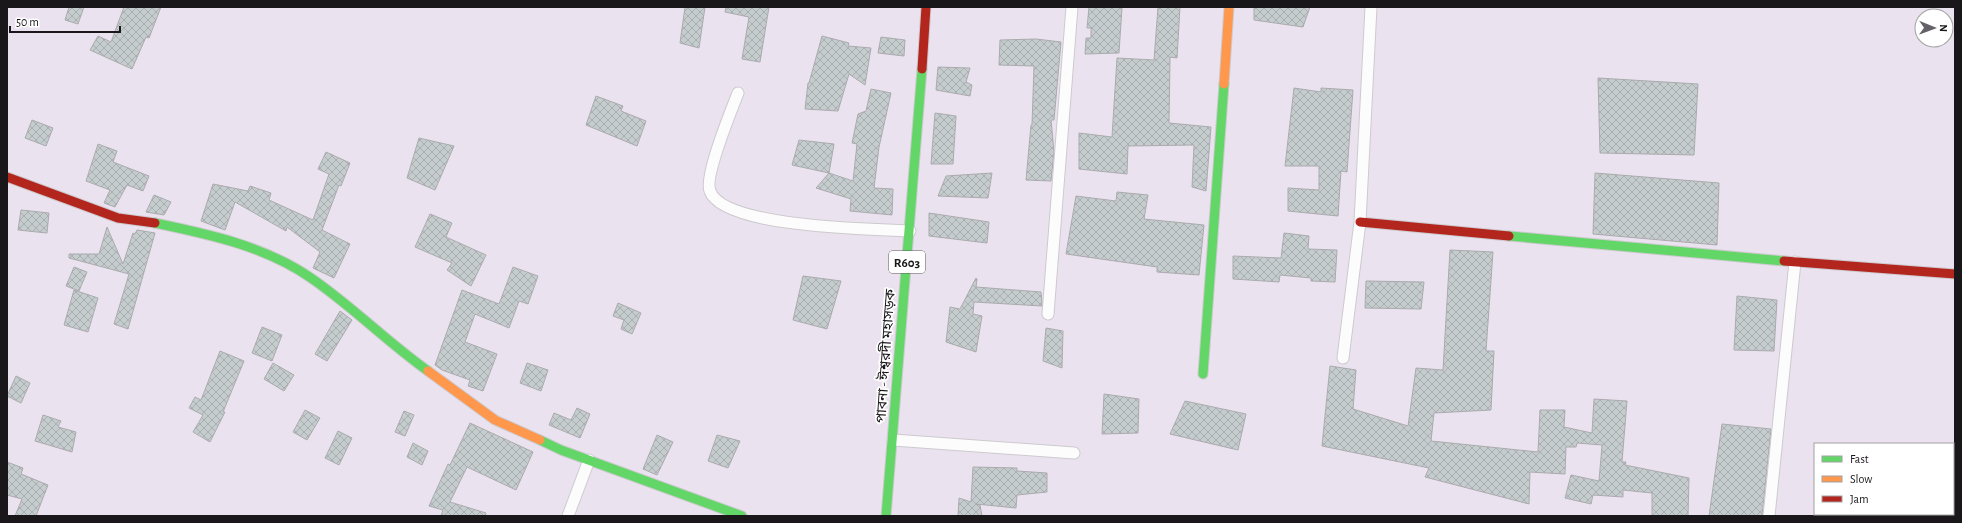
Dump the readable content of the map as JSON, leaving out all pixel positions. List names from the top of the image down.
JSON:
{
  "streets": {
    "street": ["R603", "পাবনা - ঈশ্বরদী মহাসড়ক"]
  },
  "legend": ["Fast", "Slow", "Jam"],
  "scale_bar": "50 m",
  "north": "right"
}
